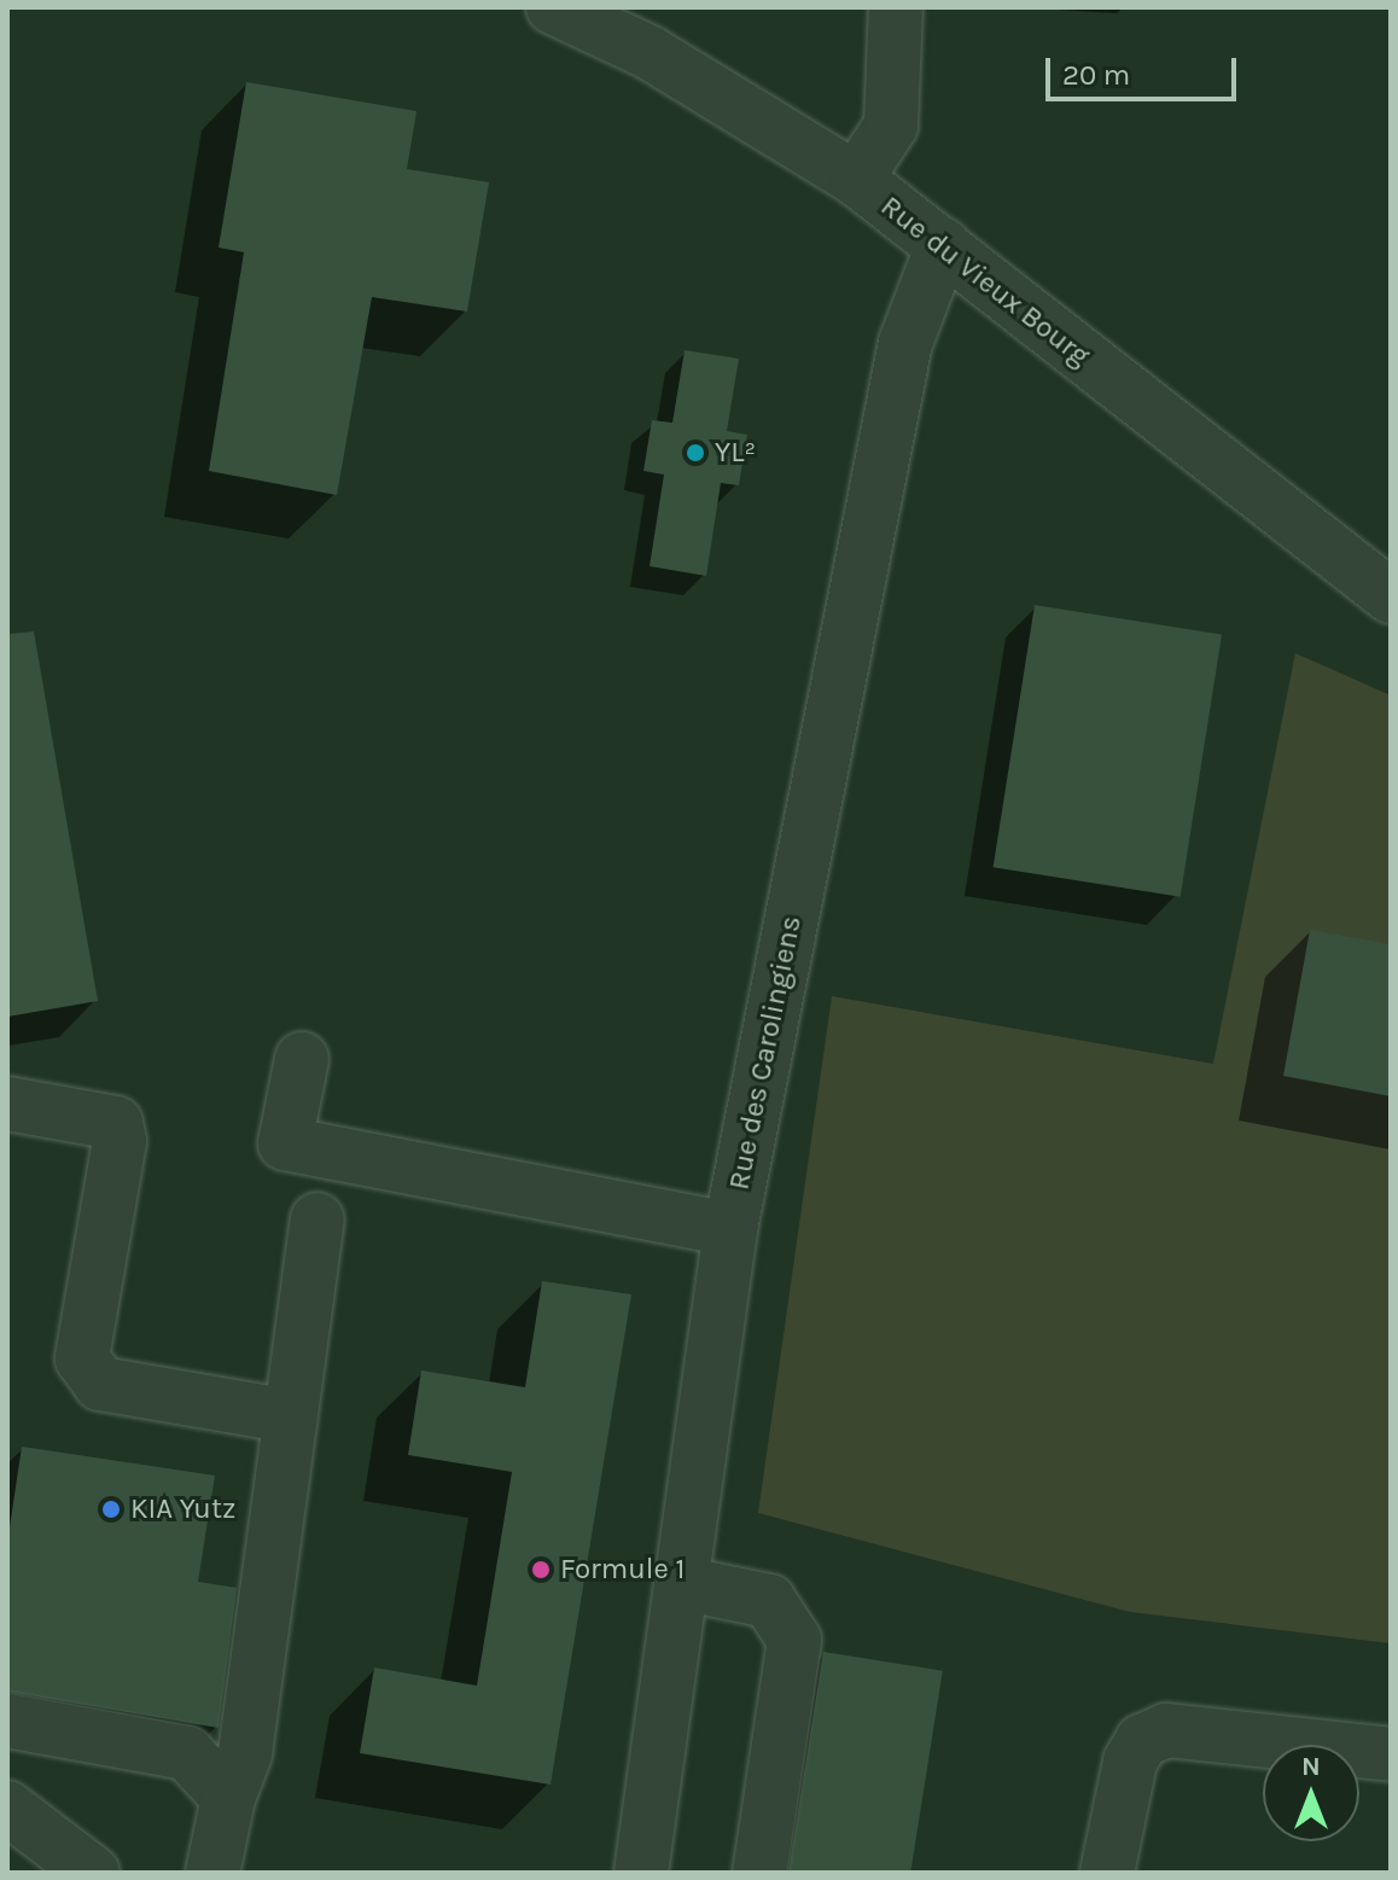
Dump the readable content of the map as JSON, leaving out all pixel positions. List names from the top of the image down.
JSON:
{
  "streets": {
    "street": ["Rue du Vieux Bourg", "Rue des Carolingiens"]
  },
  "crossings": [
    ["Rue du Vieux Bourg", "Rue des Carolingiens"]
  ],
  "places": ["YL²", "KIA Yutz", "Formule 1"],
  "scale_bar": "20 m",
  "north": "top"
}
